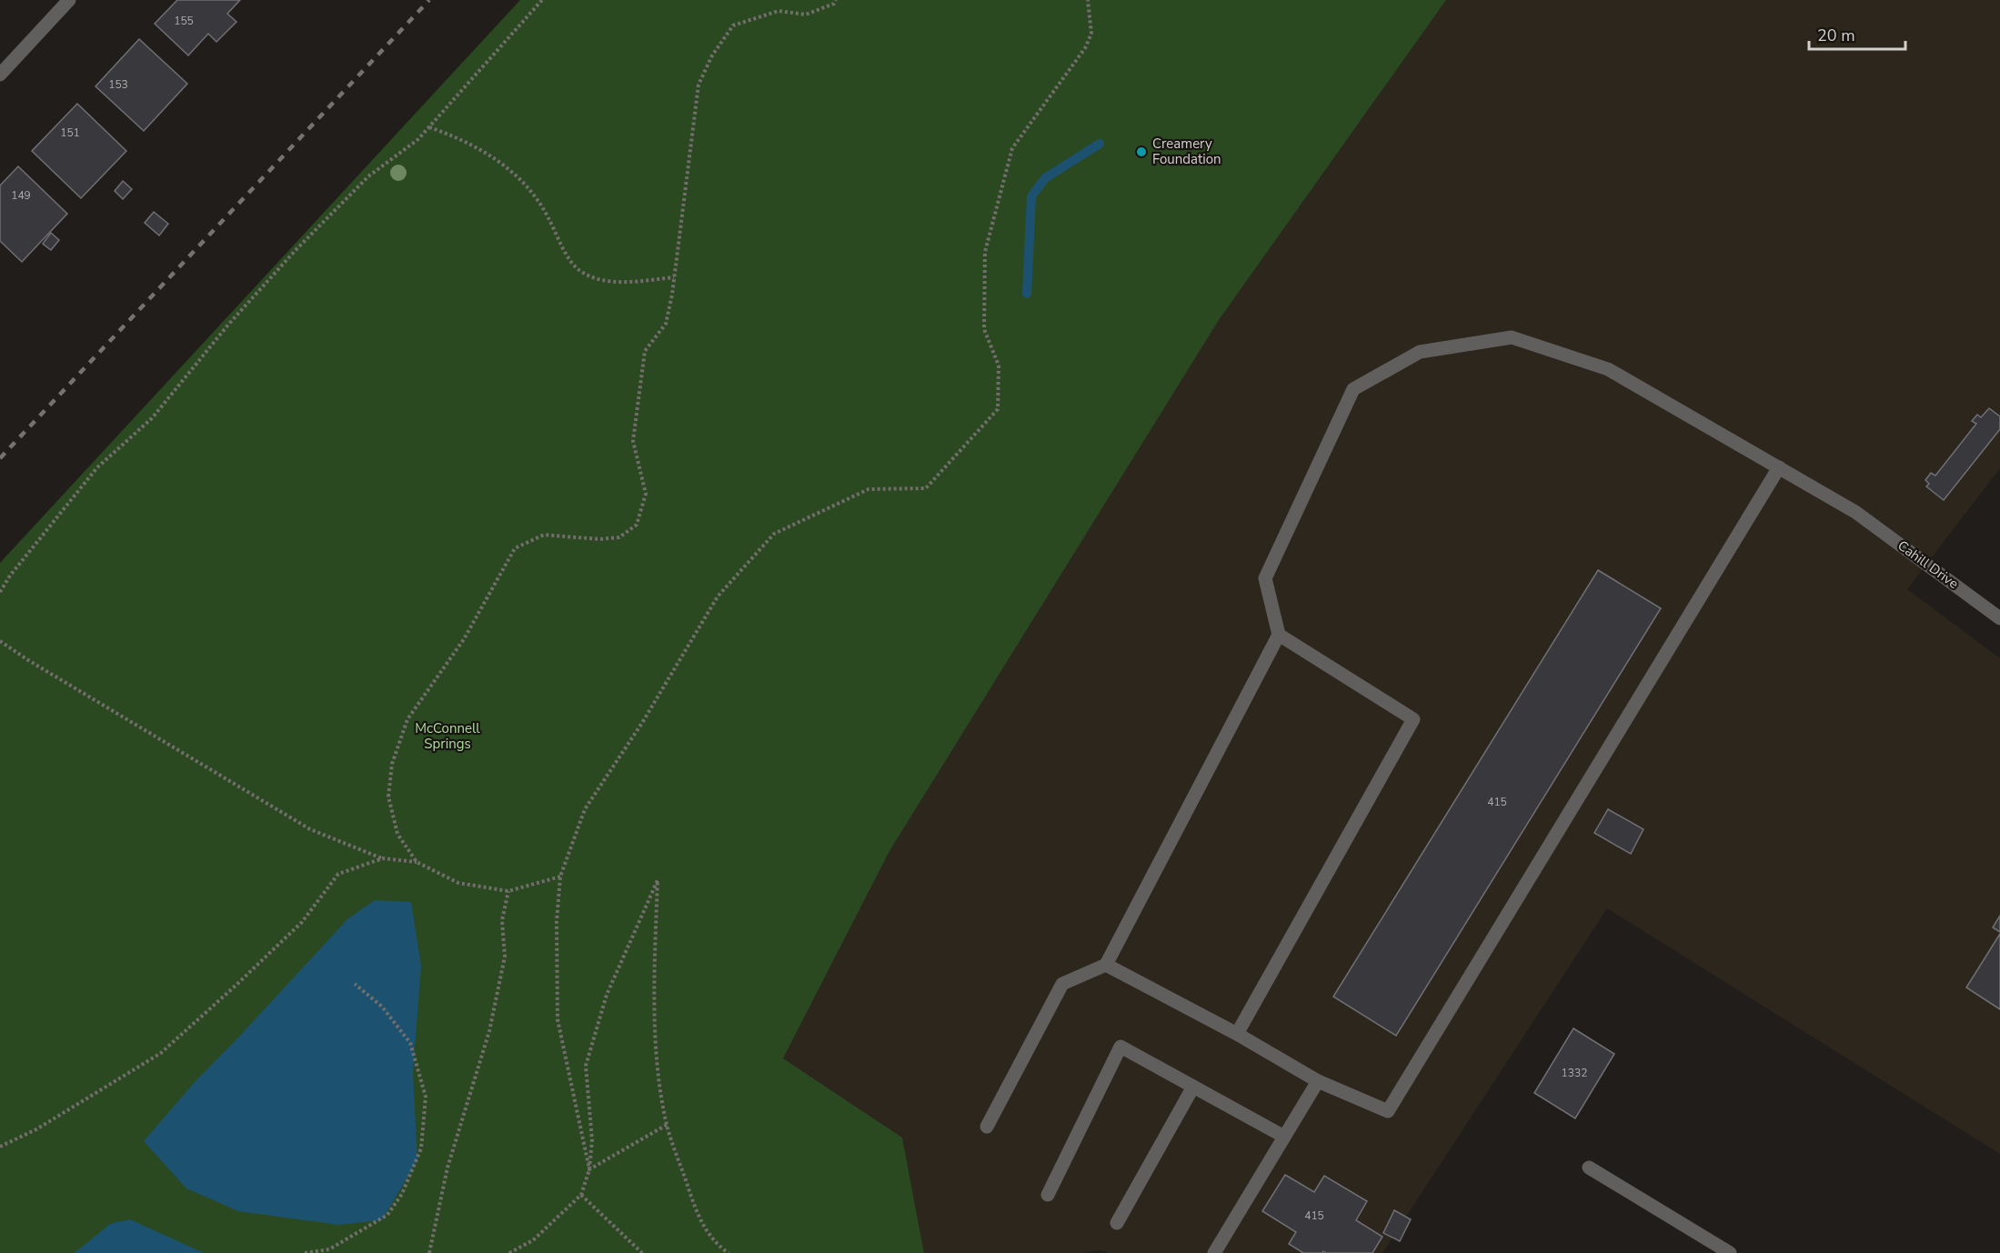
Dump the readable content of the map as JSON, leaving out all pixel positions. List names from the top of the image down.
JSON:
{
  "streets": {
    "street": ["Cahill Drive"]
  },
  "parks": ["McConnell Springs"],
  "places": ["Creamery Foundation"],
  "house_numbers": [
    "155",
    "153",
    "151",
    "149",
    "415",
    "1332",
    "415"
  ],
  "scale_bar": "20 m"
}
